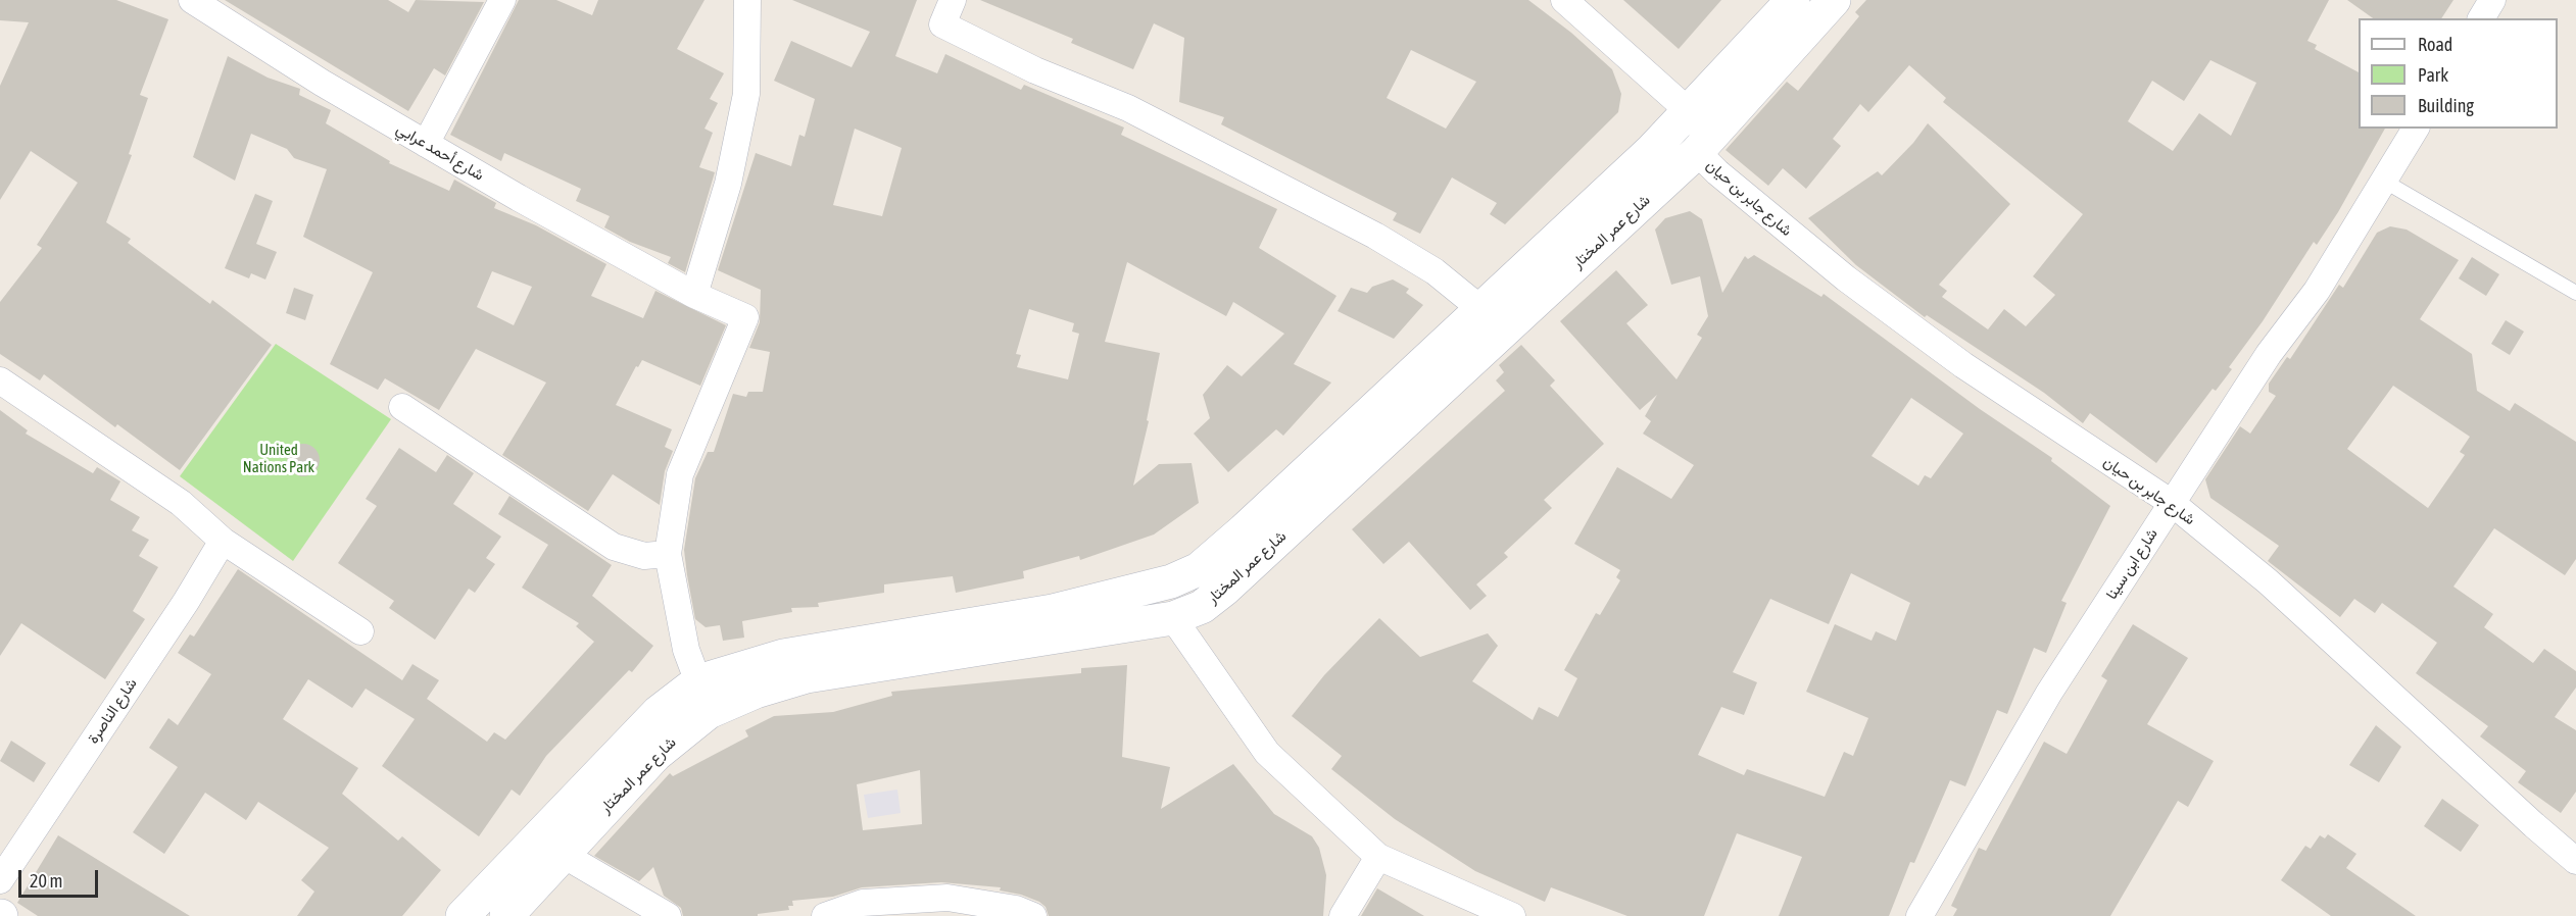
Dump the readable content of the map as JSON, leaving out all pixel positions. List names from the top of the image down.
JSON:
{
  "streets": {
    "main road": ["شارع عمر المختار"],
    "street": [
      "شارع أحمد عرابي",
      "شارع جابر بن حيان",
      "شارع ابن سينا",
      "شارع الناصرة"
    ]
  },
  "crossings": [
    ["شارع جابر بن حيان", "شارع عمر المختار"],
    ["شارع جابر بن حيان", "شارع ابن سينا"]
  ],
  "parks": ["United Nations Park"],
  "legend": ["Road", "Park", "Building"],
  "scale_bar": "20 m"
}
